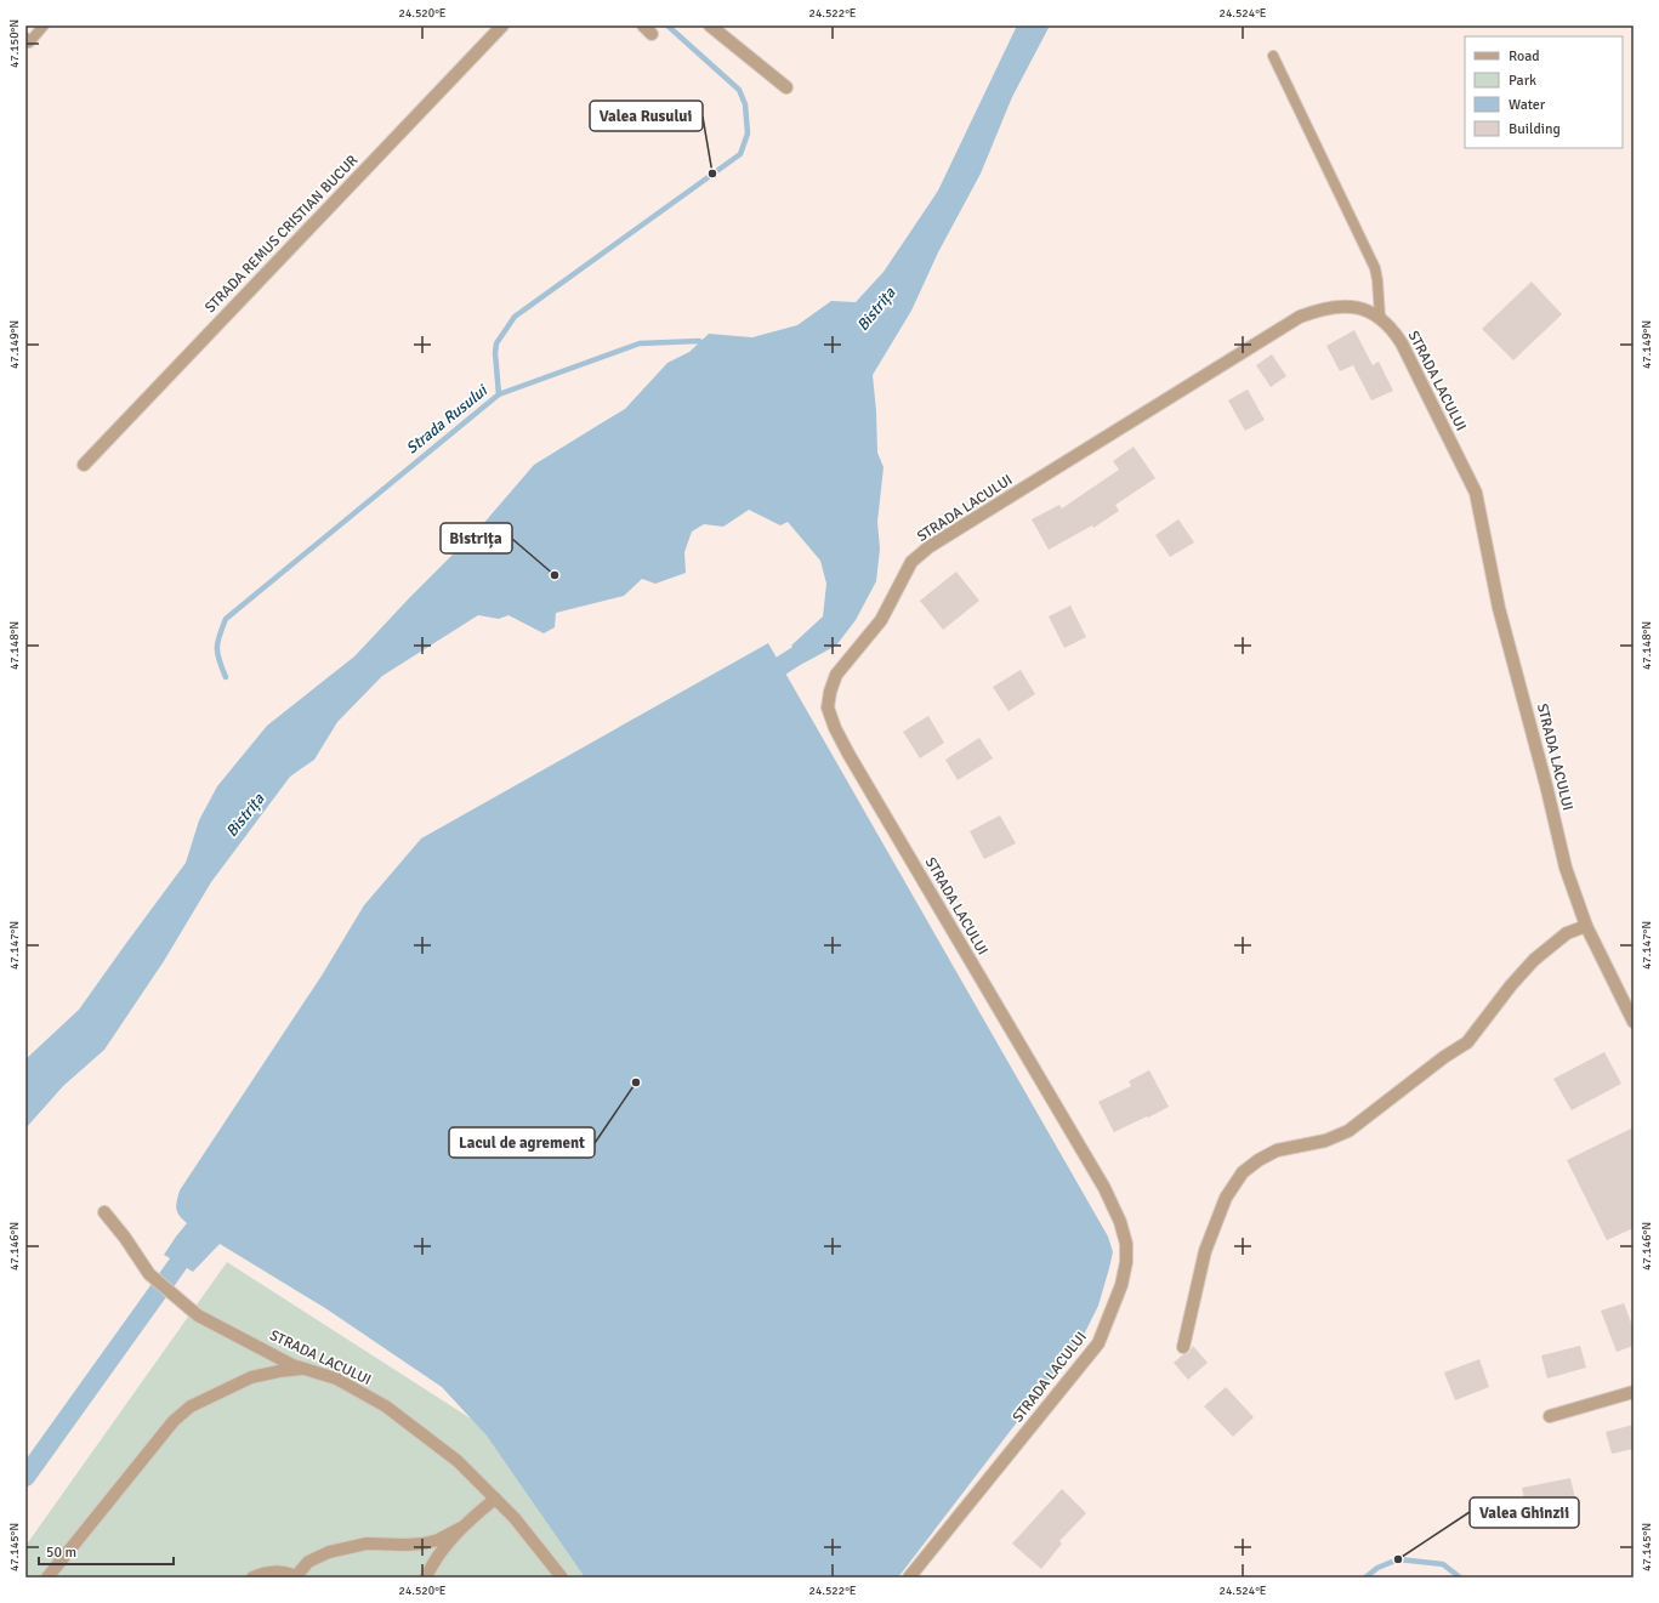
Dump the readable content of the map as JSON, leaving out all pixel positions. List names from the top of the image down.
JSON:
{
  "streets": {
    "street": ["STRADA REMUS CRISTIAN BUCUR", "STRADA LACULUI"]
  },
  "water": ["Bistrița", "Strada Rusului"],
  "places": [
    "Valea Rusului",
    "Bistrița",
    "Lacul de agrement",
    "Valea Ghinzii"
  ],
  "legend": [
    "Road",
    "Park",
    "Water",
    "Building"
  ],
  "scale_bar": "50 m",
  "coordinates": [
    "24.520°E",
    "24.522°E",
    "24.524°E",
    "47.150°N",
    "47.149°N",
    "47.148°N",
    "47.147°N",
    "47.146°N",
    "47.145°N"
  ]
}
